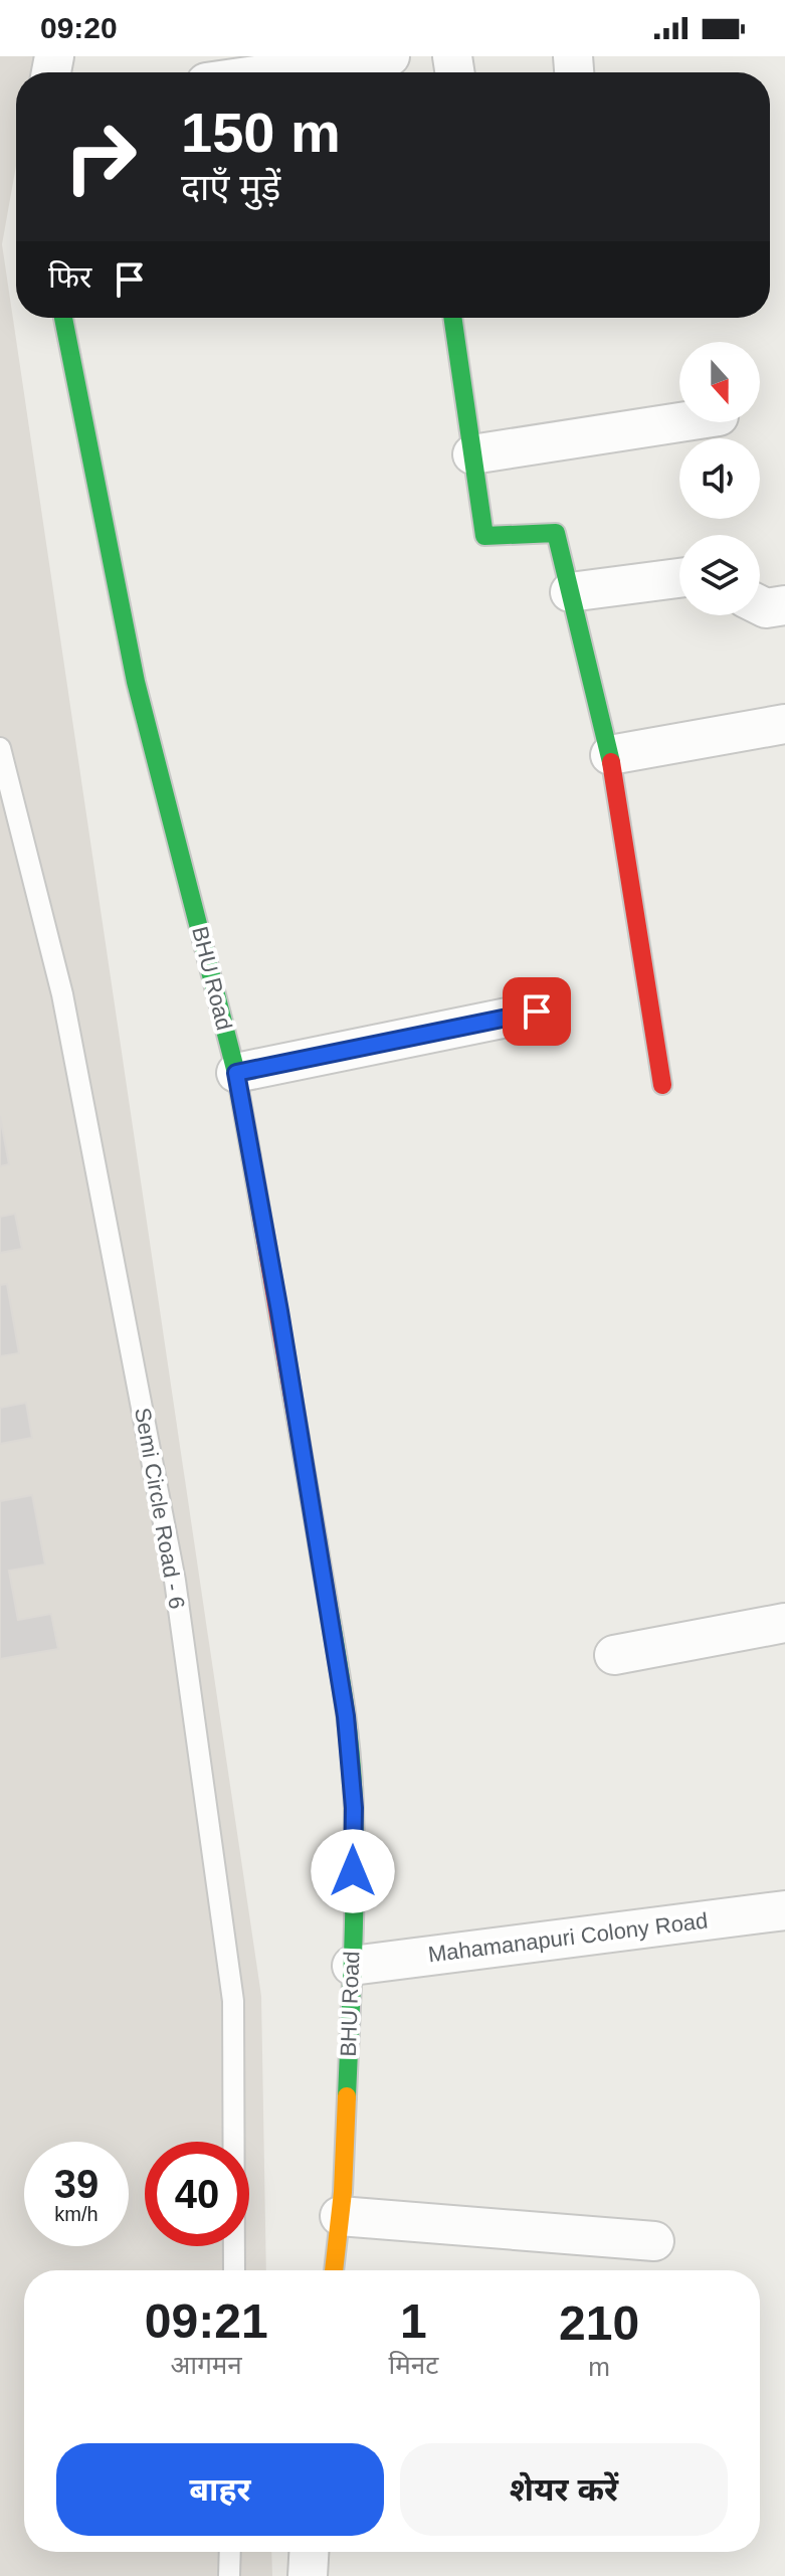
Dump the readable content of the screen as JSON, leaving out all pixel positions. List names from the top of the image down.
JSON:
{
  "streets": {
    "street": ["BHU Road", "Mahamanapuri Colony Road"],
    "lane": ["Semi Circle Road - 6"]
  },
  "crossings": [
    ["BHU Road", "Mahamanapuri Colony Road"]
  ],
  "north": "bottom",
  "page": {
    "status": "09:20",
    "turn": ["150 m", "दाएँ मुड़ें"],
    "then": "फिर",
    "speed": "39 km/h",
    "limit": "40",
    "eta": [
      "09:21",
      "आगमन",
      "1",
      "मिनट",
      "210",
      "m"
    ],
    "buttons": ["बाहर", "शेयर करें"]
  }
}
